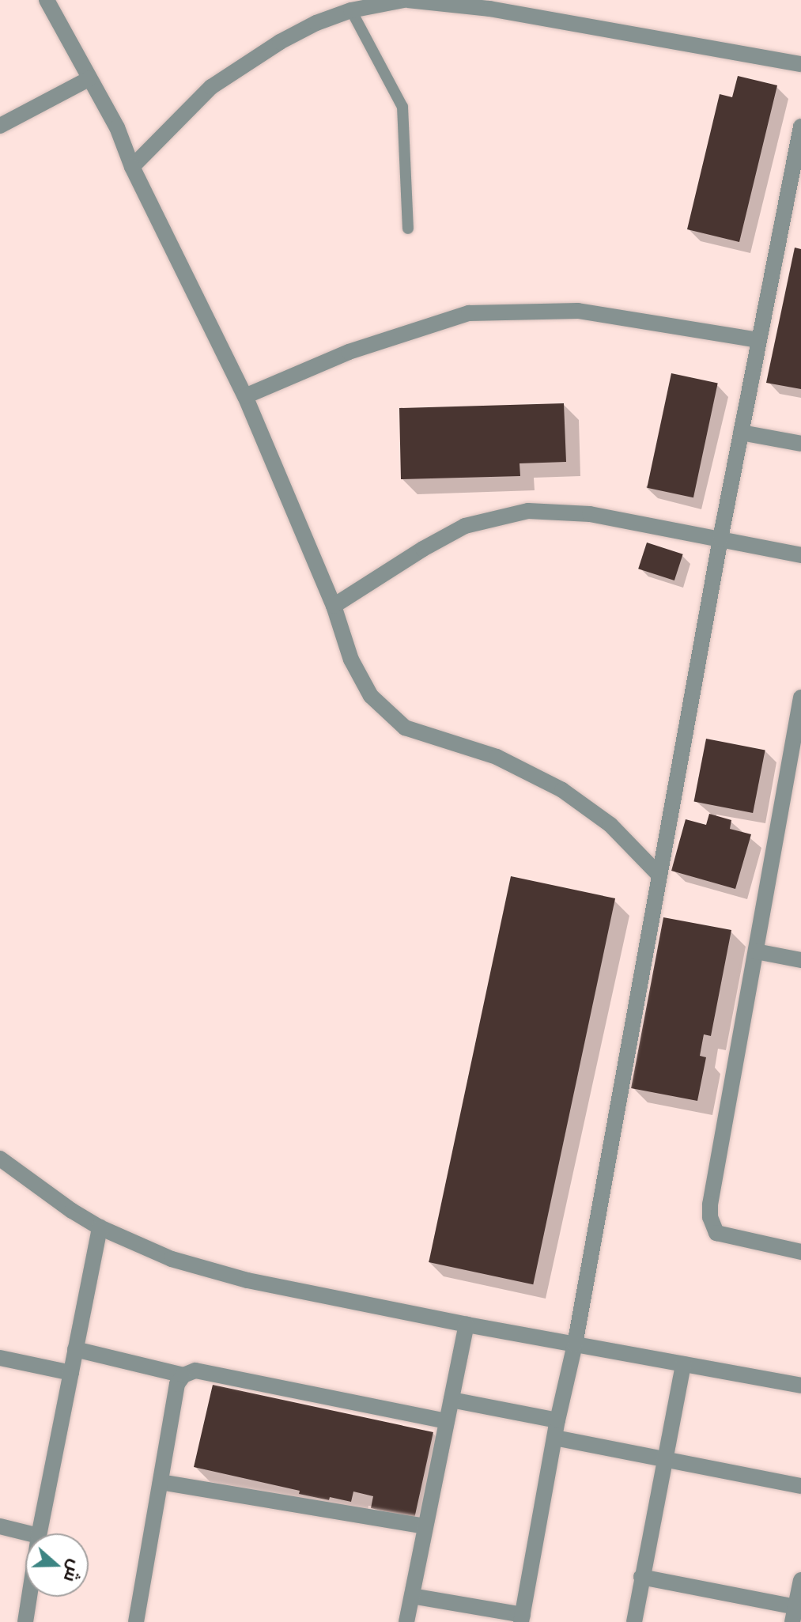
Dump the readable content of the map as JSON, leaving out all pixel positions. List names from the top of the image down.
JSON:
{
  "north": "right"
}
